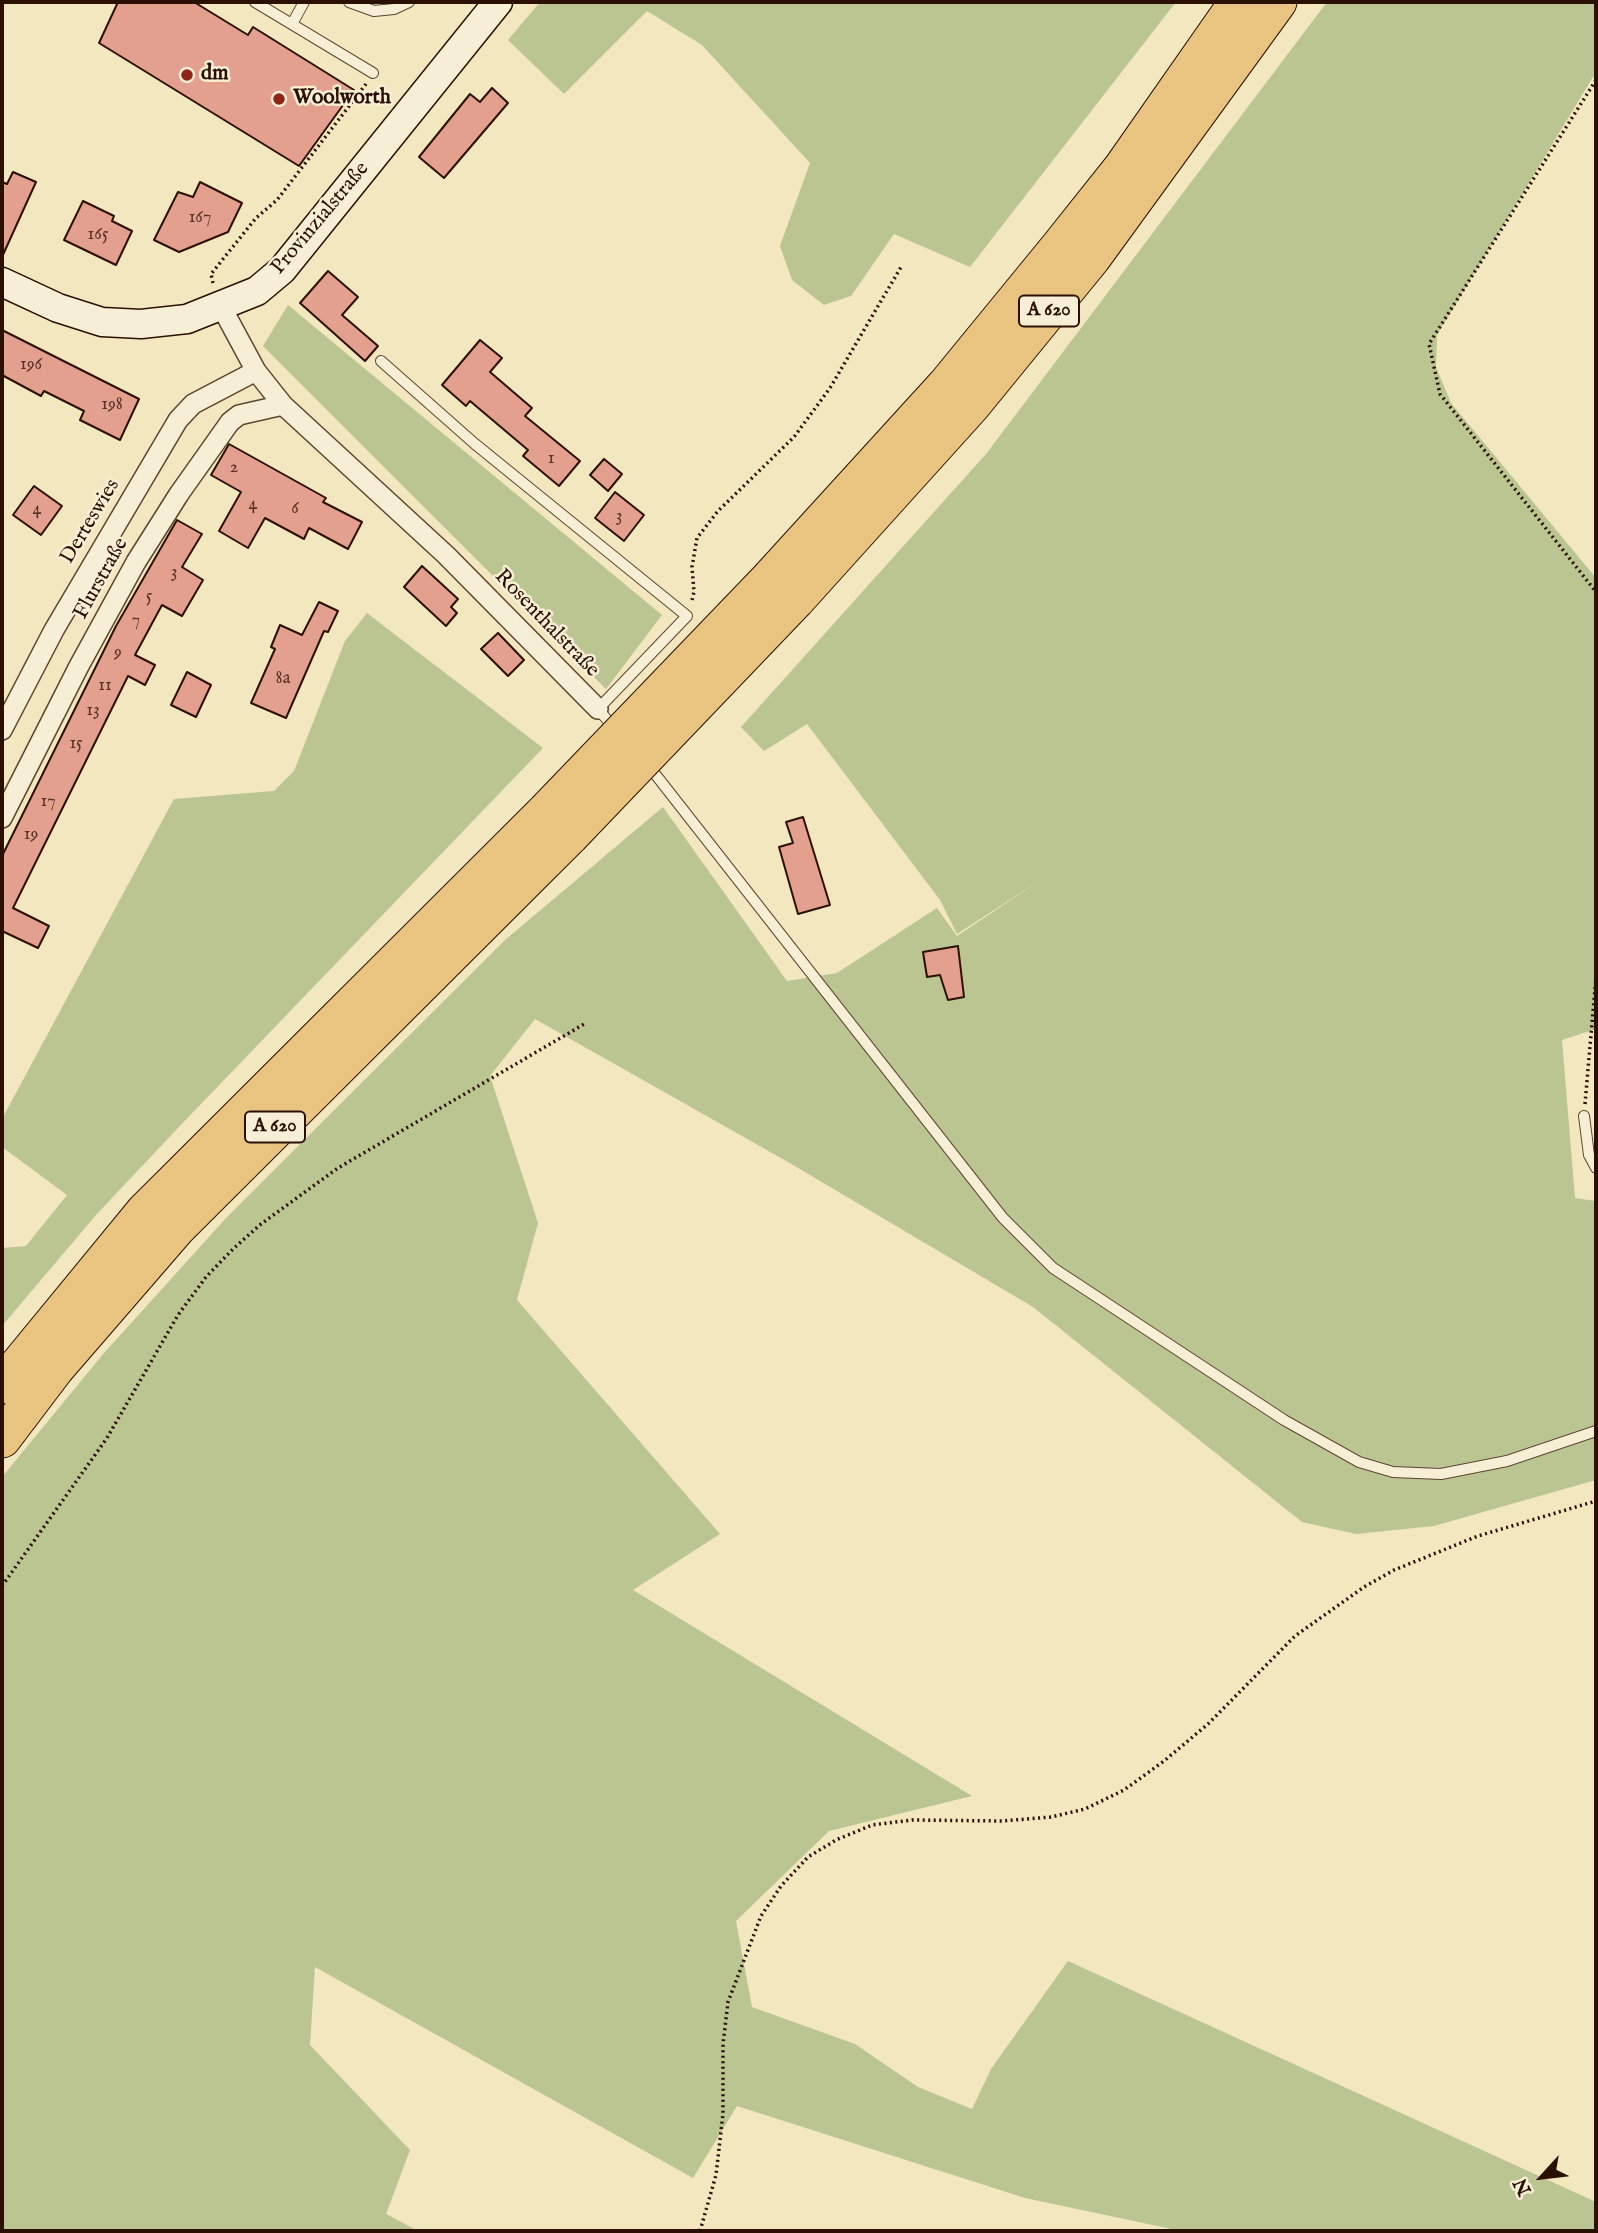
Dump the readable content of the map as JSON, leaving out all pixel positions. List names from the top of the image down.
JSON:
{
  "streets": {
    "highway": ["A 620"],
    "main road": ["Provinzialstraße"],
    "street": ["Derteswies", "Flurstraße", "Rosenthalstraße"]
  },
  "crossings": [
    ["Provinzialstraße", "Rosenthalstraße"],
    ["Derteswies", "Rosenthalstraße"],
    ["Flurstraße", "Rosenthalstraße"]
  ],
  "places": ["dm", "Woolworth"],
  "house_numbers": [
    "167",
    "165",
    "196",
    "198",
    "1",
    "2",
    "4",
    "6",
    "4",
    "3",
    "3",
    "5",
    "7",
    "9",
    "8a",
    "11",
    "13",
    "15",
    "17",
    "19"
  ],
  "north": "bottom left"
}
